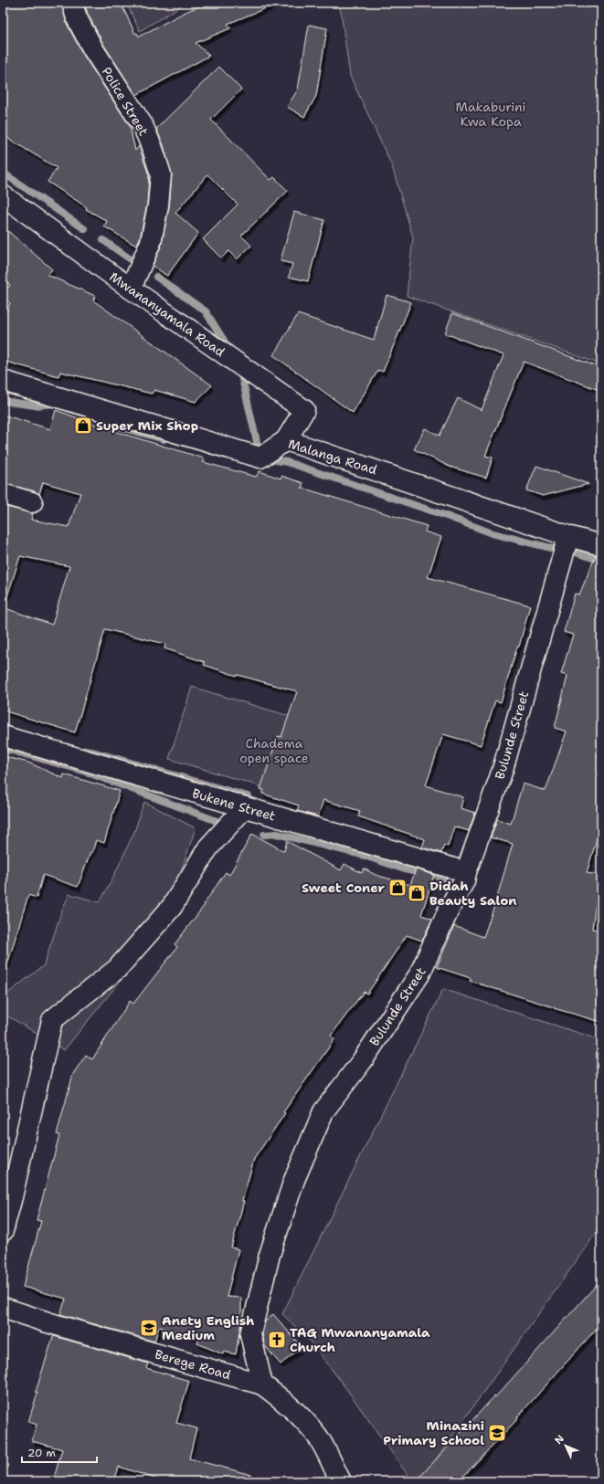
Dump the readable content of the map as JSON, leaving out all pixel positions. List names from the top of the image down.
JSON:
{
  "streets": {
    "street": [
      "Police Street",
      "Mwananyamala Road",
      "Malanga Road",
      "Bulunde Street",
      "Bukene Street",
      "Berege Road"
    ]
  },
  "crossings": [
    ["Police Street", "Mwananyamala Road"],
    ["Mwananyamala Road", "Malanga Road"],
    ["Malanga Road", "Bulunde Street"],
    ["Bulunde Street", "Bukene Street"],
    ["Bulunde Street", "Berege Road"]
  ],
  "parks": ["Makaburini Kwa Kopa", "Chadema open space"],
  "places": {
    "shop": ["Super Mix Shop", "Sweet Coner", "Didah Beauty Salon"],
    "school or university": ["Anety English Medium", "Minazini Primary School"],
    "church": ["TAG Mwananyamala Church"]
  },
  "scale_bar": "20 m",
  "north": "top left"
}
